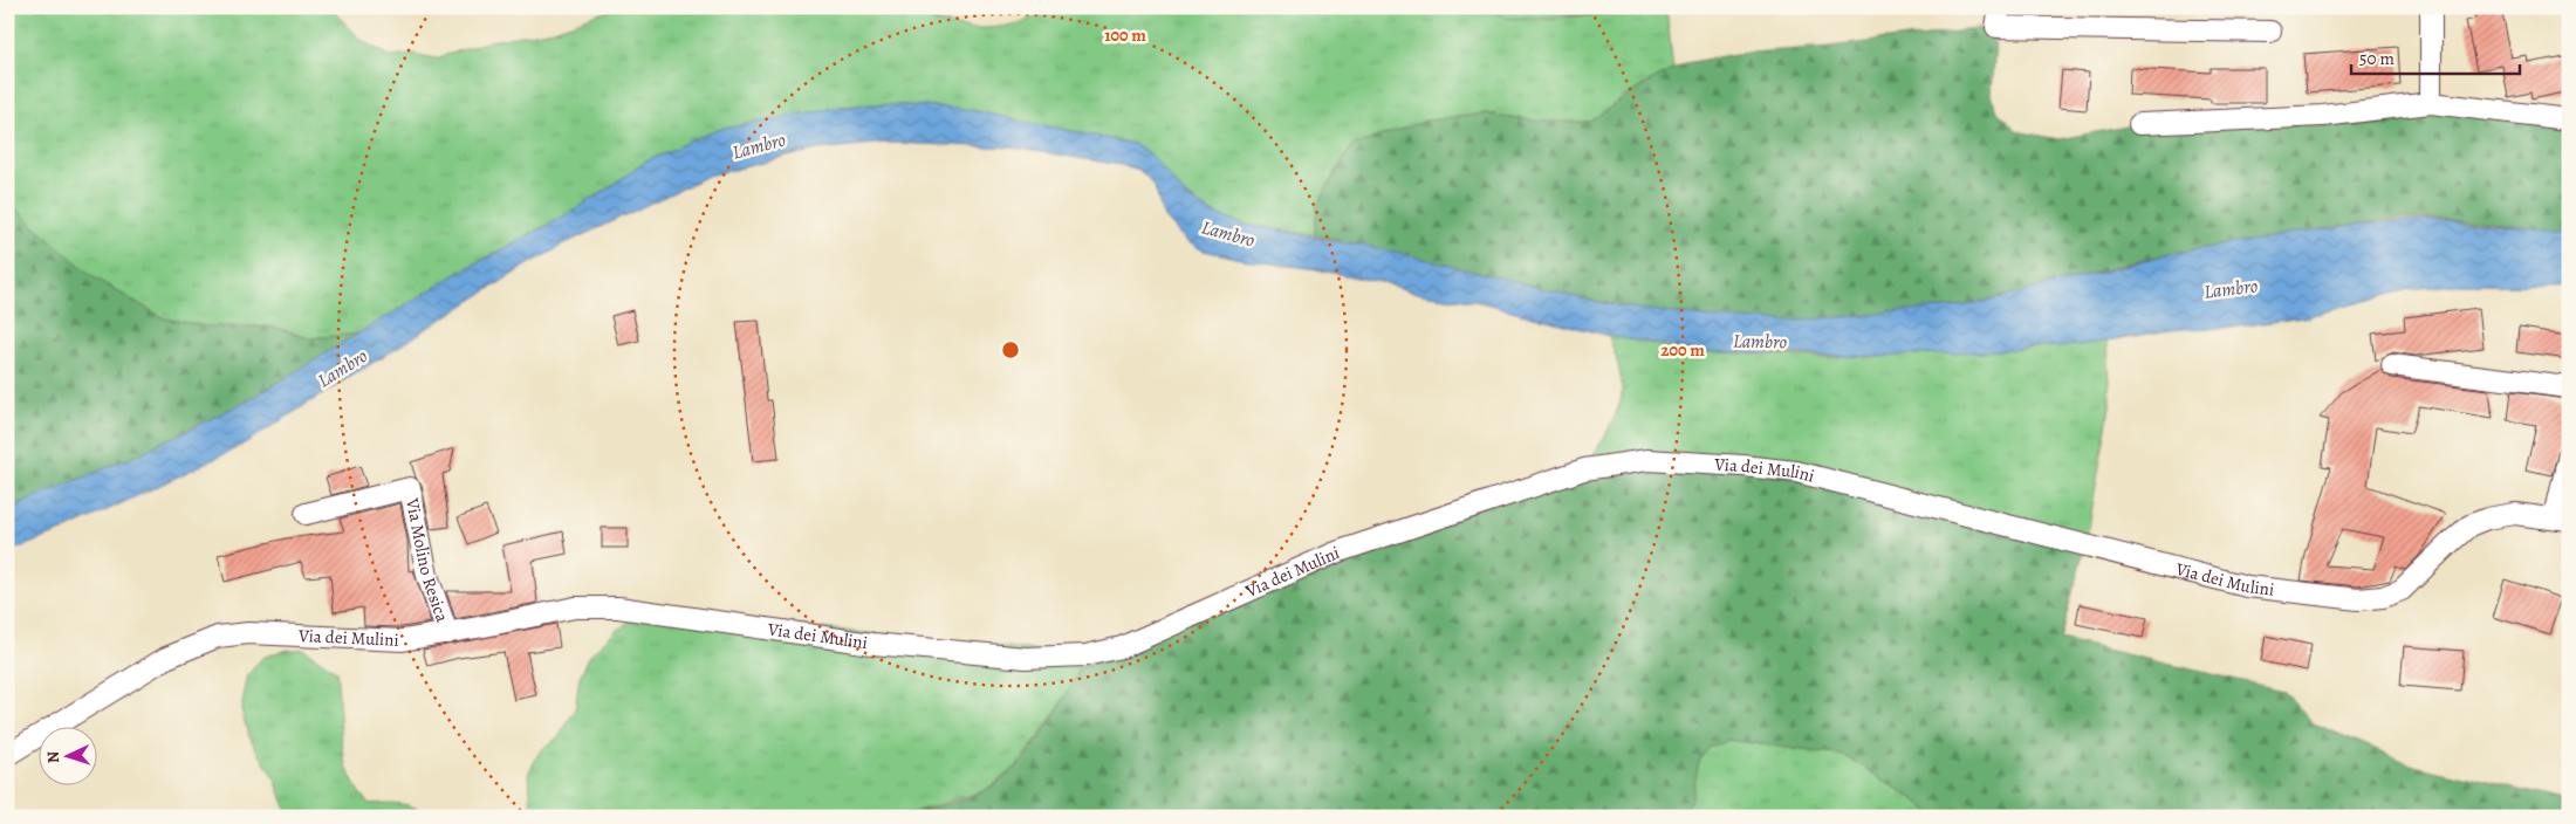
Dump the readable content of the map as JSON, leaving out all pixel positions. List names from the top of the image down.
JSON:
{
  "streets": {
    "street": ["Via dei Mulini", "Via Molino Resica"]
  },
  "crossings": [
    ["Via dei Mulini", "Via Molino Resica"]
  ],
  "water": ["Lambro"],
  "scale_bar": "50 m",
  "north": "left",
  "rings": ["100 m", "200 m"]
}
